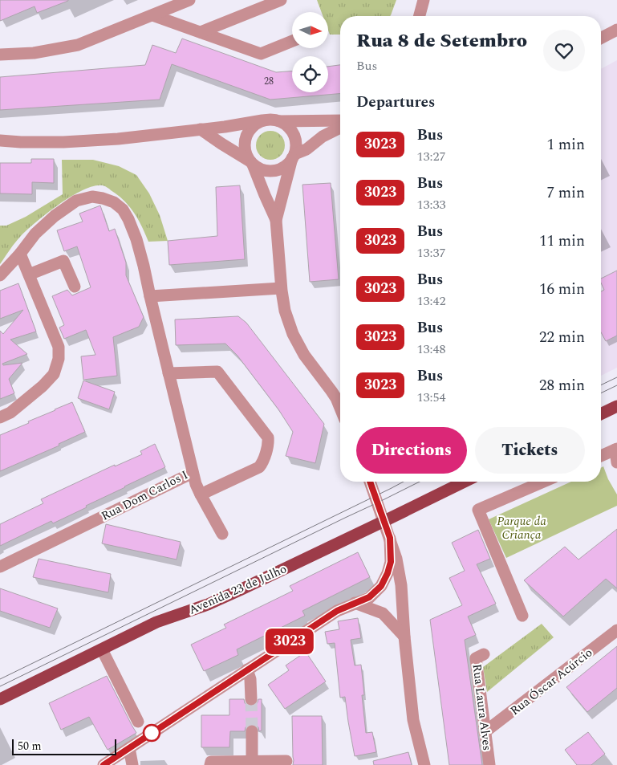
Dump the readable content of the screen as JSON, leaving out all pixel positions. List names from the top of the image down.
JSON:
{
  "streets": {
    "main road": ["Avenida 23 de Julho"],
    "street": ["Rua Dom Carlos I", "Rua Óscar Acúrcio", "Rua Laura Alves"]
  },
  "crossings": [
    ["Rua Óscar Acúrcio", "Rua Laura Alves"]
  ],
  "parks": ["Parque da Criança"],
  "lines": ["bus line 3023"],
  "house_numbers": ["28"],
  "scale_bar": "50 m",
  "north": "right",
  "page": {
    "on_map": "3023",
    "heading": [
      ["Rua 8 de Setembro", "Bus"],
      "Departures"
    ],
    "list": [
      {
        "mark": "3023",
        "name": "Bus",
        "note": "13:27",
        "value": "1 min"
      },
      {
        "mark": "3023",
        "name": "Bus",
        "note": "13:33",
        "value": "7 min"
      },
      {
        "mark": "3023",
        "name": "Bus",
        "note": "13:37",
        "value": "11 min"
      },
      {
        "mark": "3023",
        "name": "Bus",
        "note": "13:42",
        "value": "16 min"
      },
      {
        "mark": "3023",
        "name": "Bus",
        "note": "13:48",
        "value": "22 min"
      },
      {
        "mark": "3023",
        "name": "Bus",
        "note": "13:54",
        "value": "28 min"
      }
    ],
    "buttons": ["Directions", "Tickets"],
    "scale": "50 m"
  }
}
